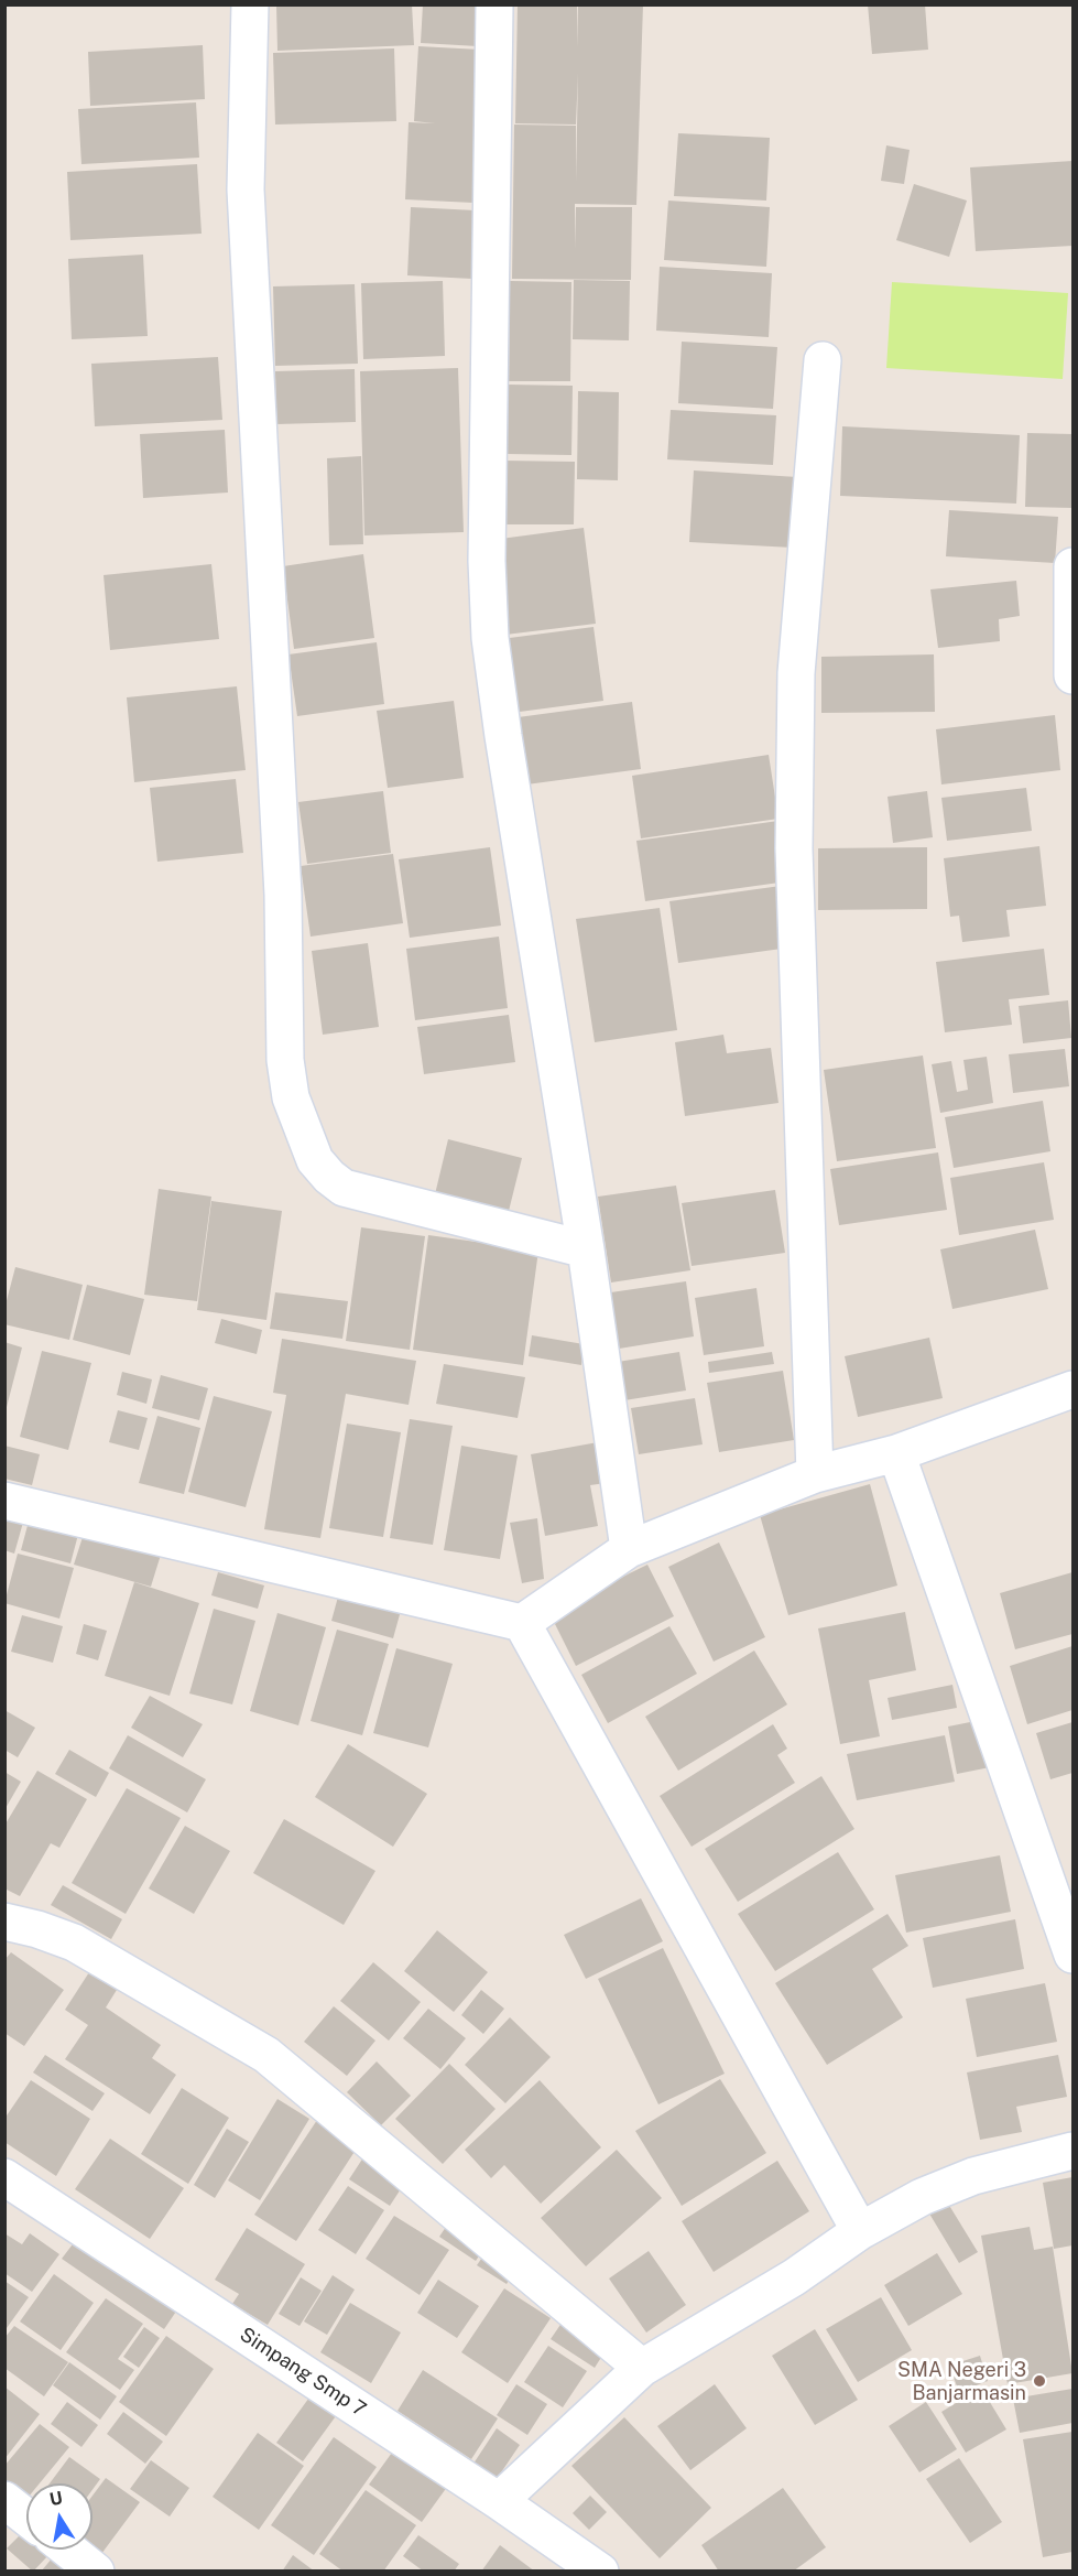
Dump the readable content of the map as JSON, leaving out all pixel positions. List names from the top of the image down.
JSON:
{
  "streets": {
    "street": ["Simpang Smp 7"]
  },
  "places": ["SMA Negeri 3 Banjarmasin"],
  "north": "top"
}
